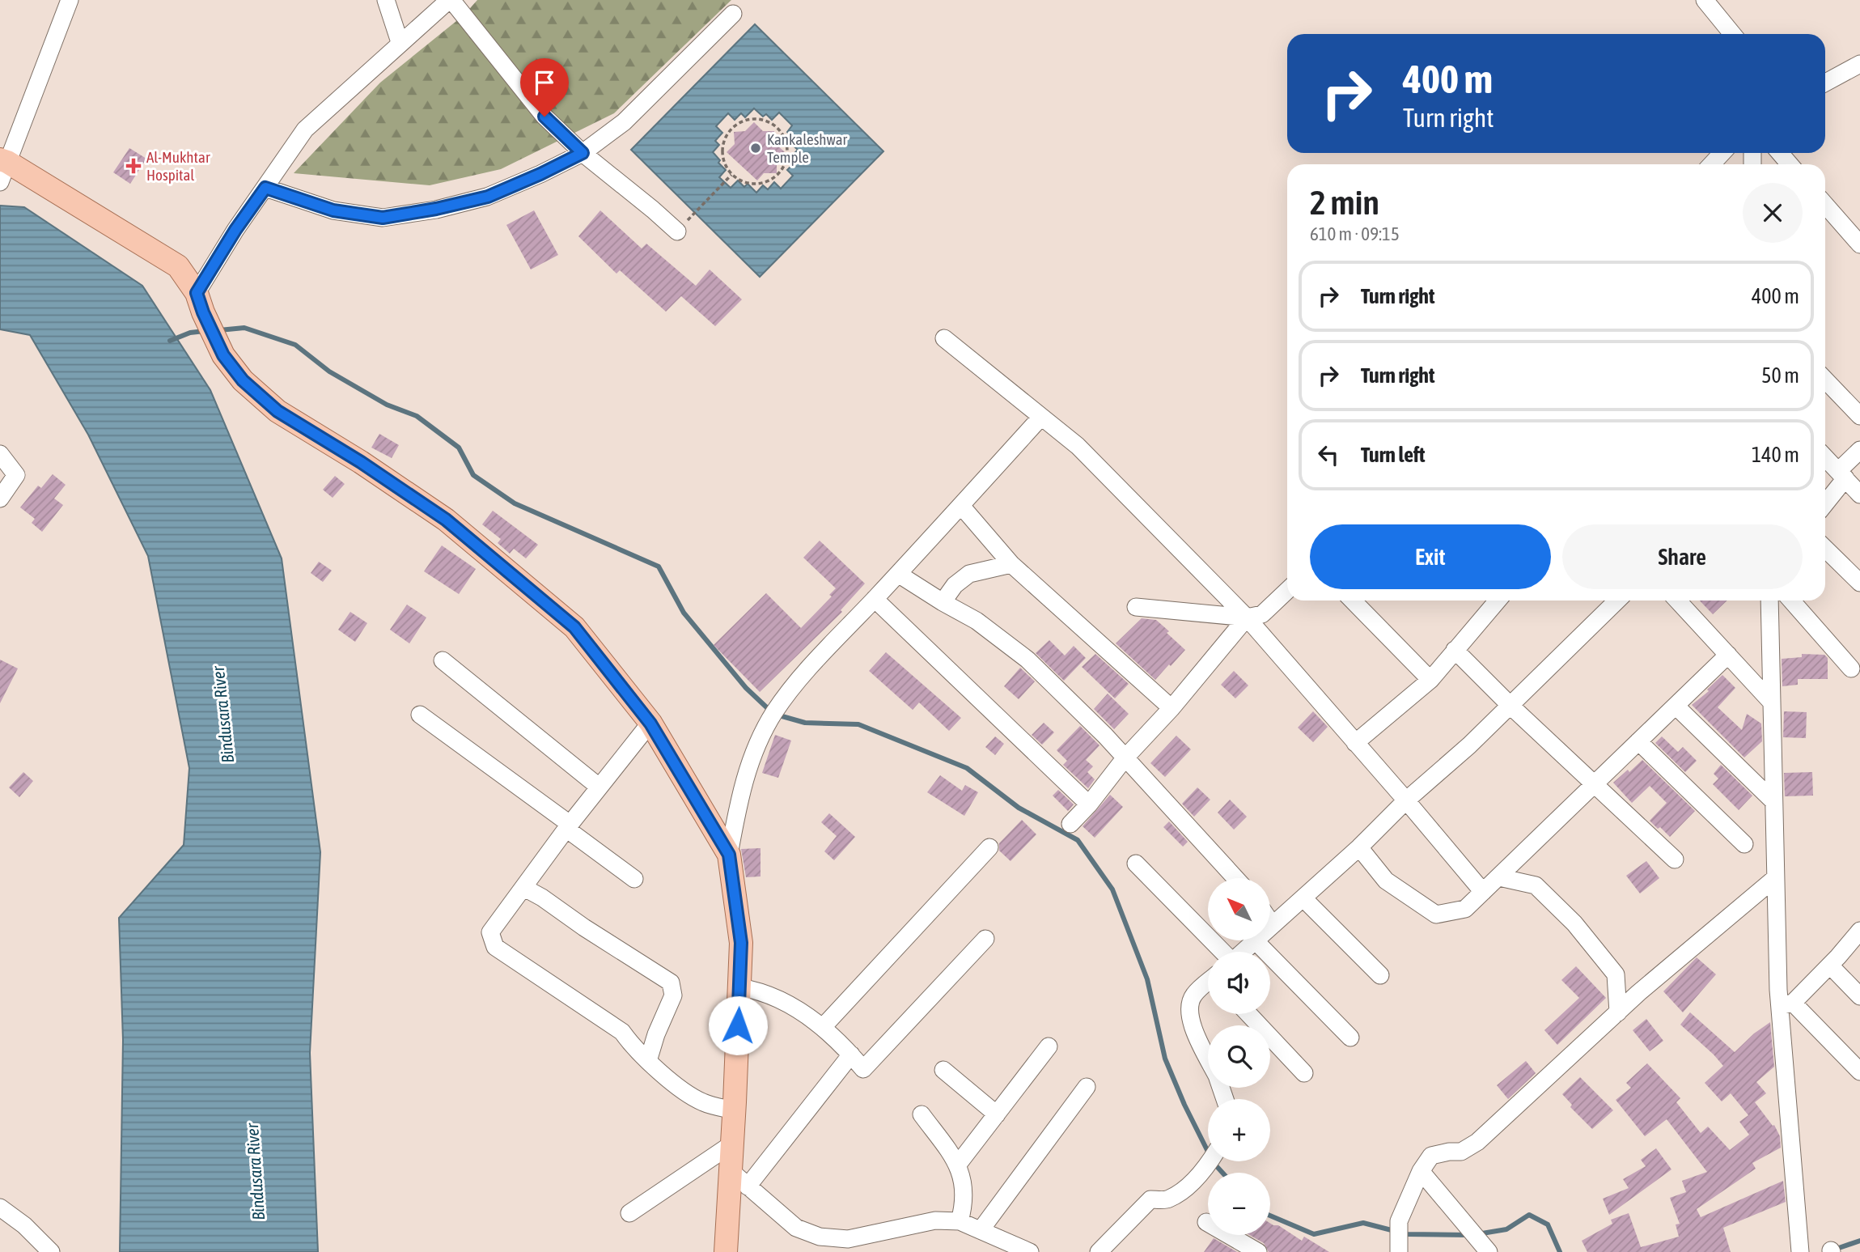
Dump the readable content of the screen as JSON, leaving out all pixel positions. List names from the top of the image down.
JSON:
{
  "water": ["Bindusara River"],
  "places": {
    "other": ["Kankaleshwar Temple"],
    "health": ["Al-Mukhtar Hospital"]
  },
  "north": "top left",
  "page": {
    "turn": ["400 m", "Turn right"],
    "heading": ["2 min", "610 m · 09:15"],
    "list": [
      {
        "name": "Turn right",
        "value": "400 m"
      },
      {
        "name": "Turn right",
        "value": "50 m"
      },
      {
        "name": "Turn left",
        "value": "140 m"
      }
    ],
    "buttons": ["Exit", "Share"],
    "map_buttons": ["+", "−"]
  }
}
